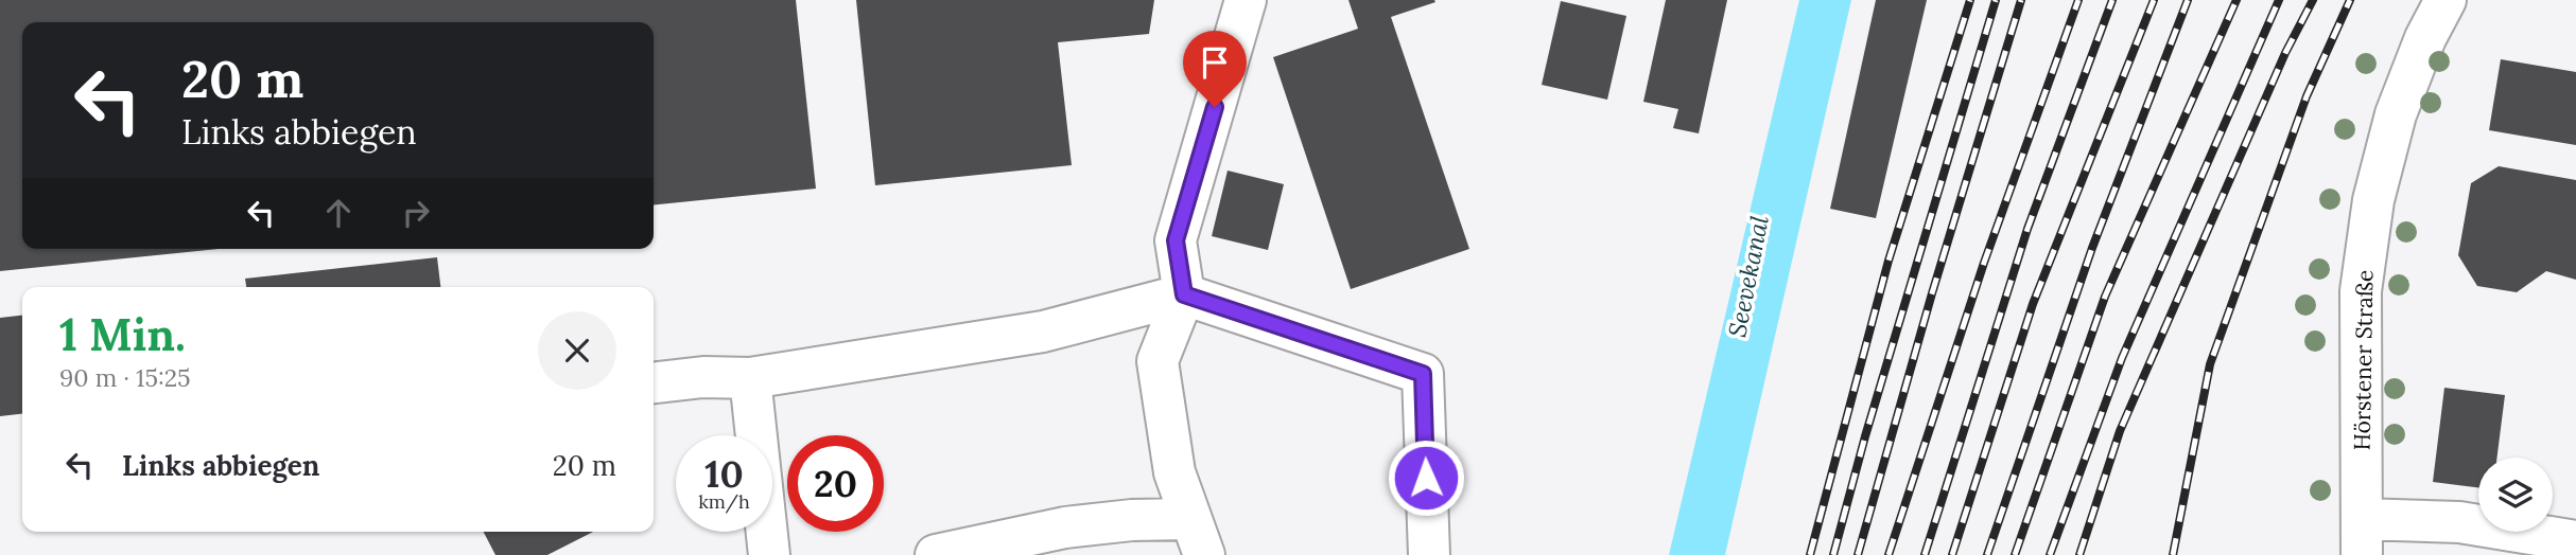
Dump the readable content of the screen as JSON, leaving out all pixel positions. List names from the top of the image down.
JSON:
{
  "streets": {
    "street": ["Hörstener Straße"]
  },
  "water": ["Seevekanal"],
  "page": {
    "turn": ["20 m", "Links abbiegen"],
    "heading": ["1 Min.", "90 m · 15:25"],
    "list": [
      {
        "name": "Links abbiegen",
        "value": "20 m"
      }
    ],
    "speed": "10 km/h",
    "limit": "20"
  }
}
